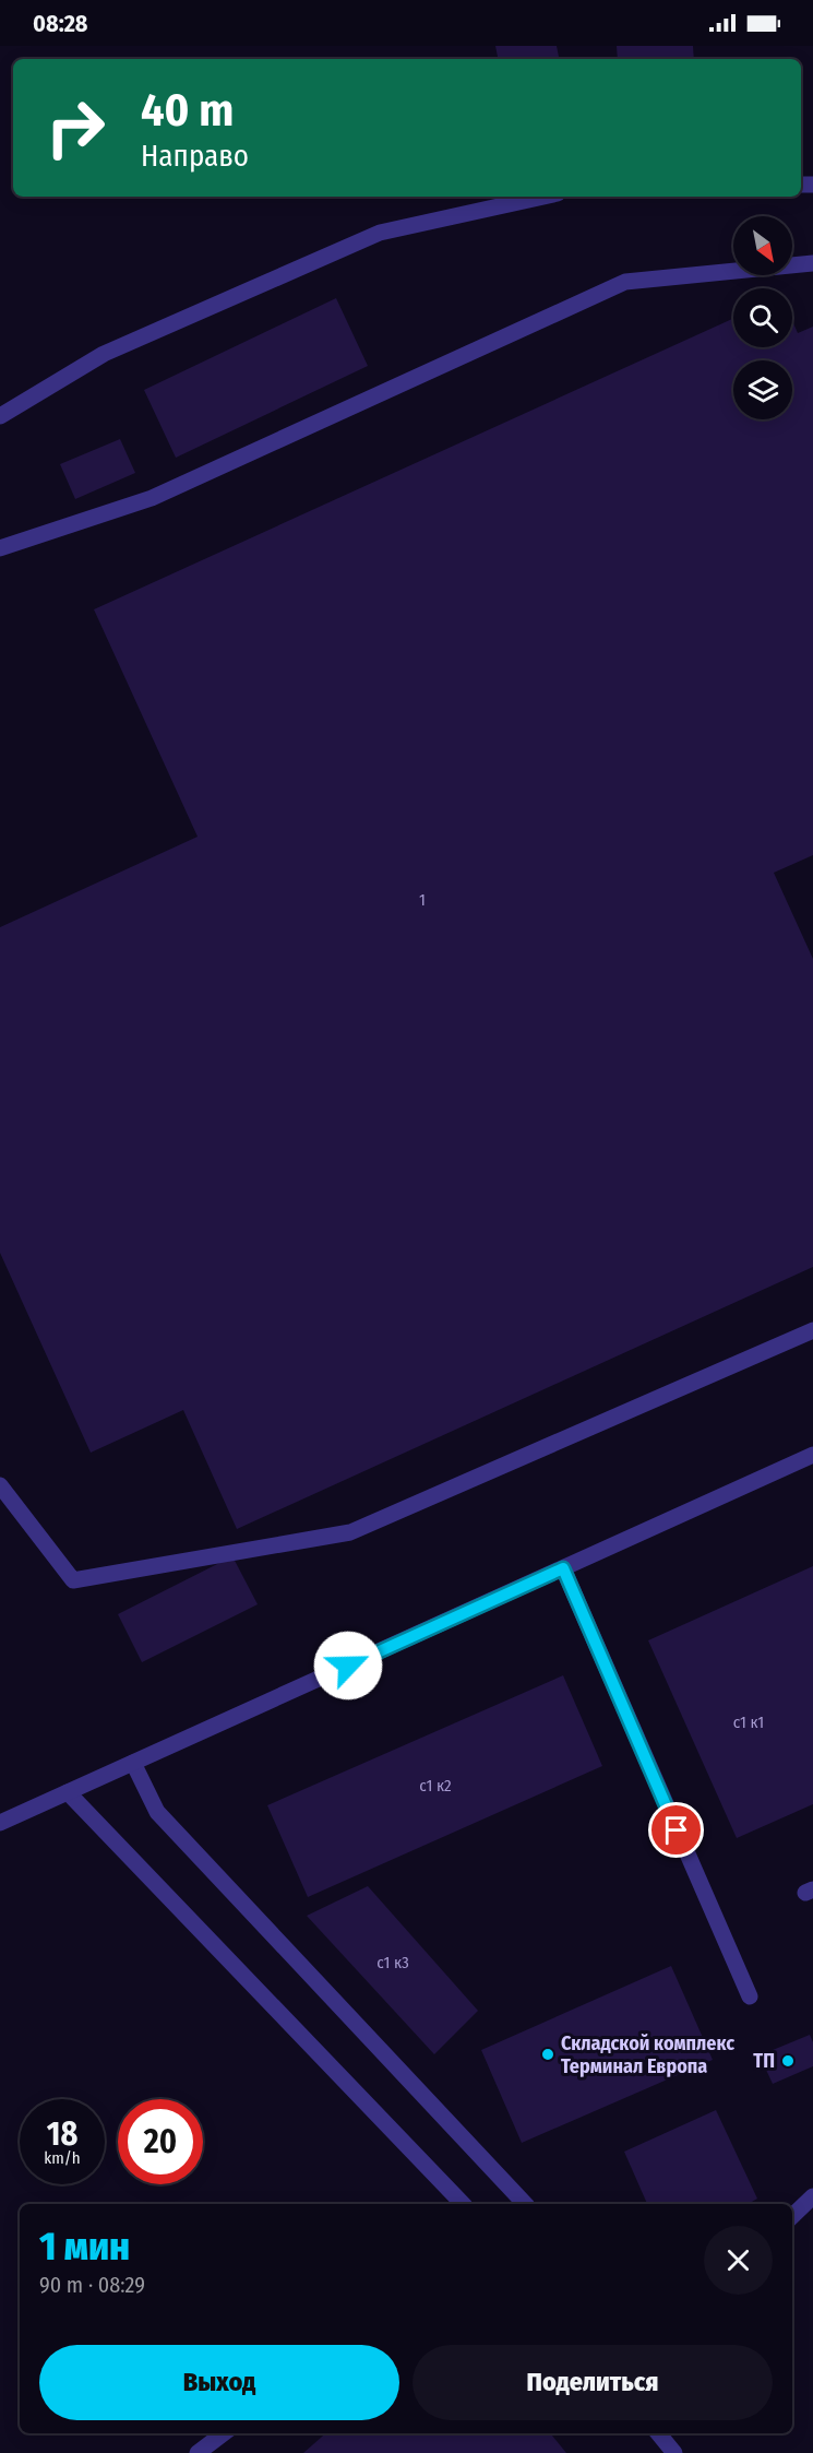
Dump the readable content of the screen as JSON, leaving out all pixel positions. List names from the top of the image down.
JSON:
{
  "places": ["Складской комплекс Терминал Европа", "ТП"],
  "house_numbers": [
    "1",
    "с1 к1",
    "с1 к2",
    "с1 к3"
  ],
  "north": "bottom right",
  "page": {
    "status": "08:28",
    "turn": ["40 m", "Направо"],
    "speed": "18 km/h",
    "limit": "20",
    "heading": ["1 мин", "90 m · 08:29"],
    "buttons": ["Выход", "Поделиться"]
  }
}
